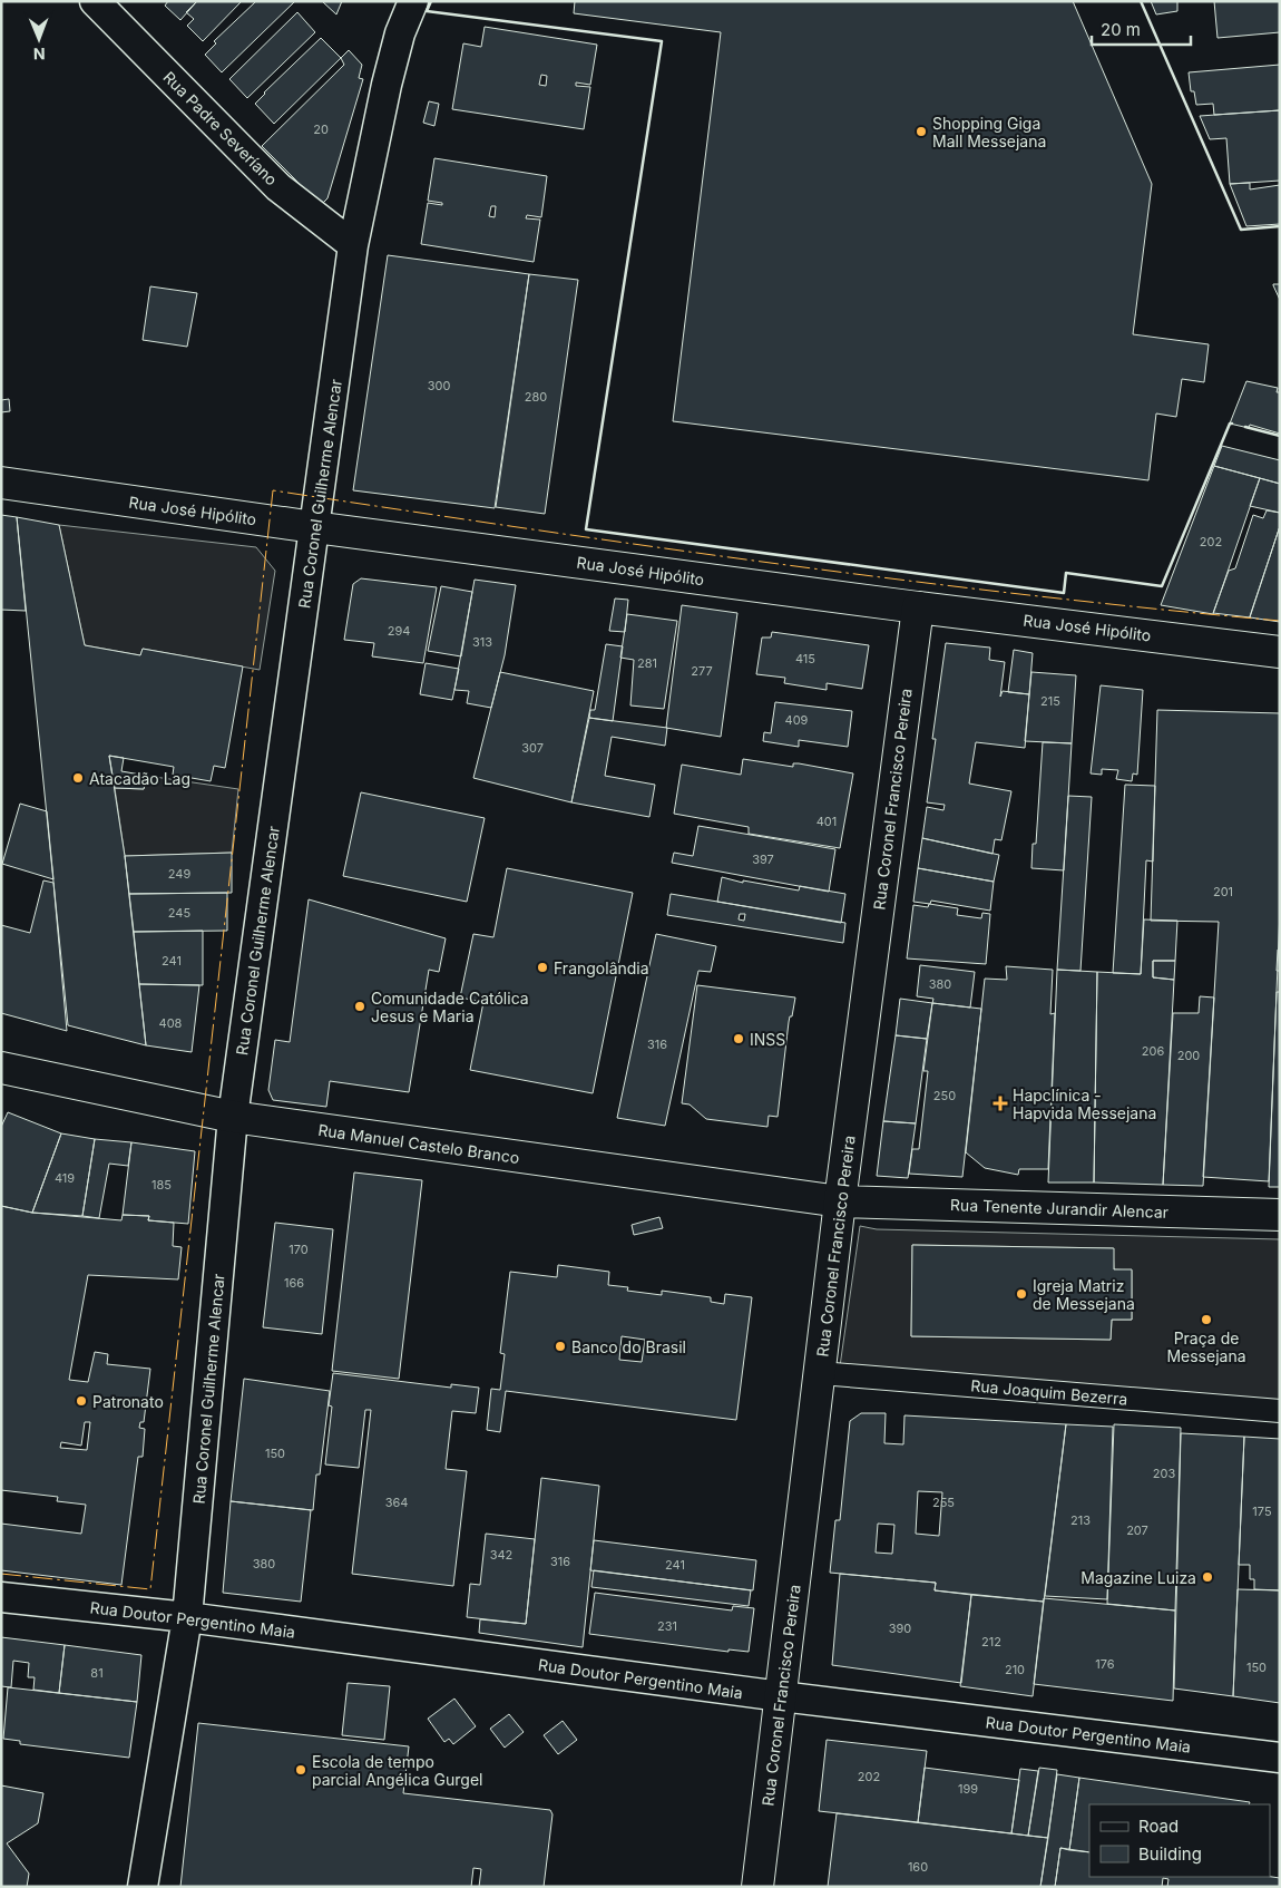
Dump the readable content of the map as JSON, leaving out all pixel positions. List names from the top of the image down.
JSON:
{
  "streets": {
    "main road": [
      "Rua José Hipólito",
      "Rua Coronel Francisco Pereira",
      "Rua Manuel Castelo Branco",
      "Rua Tenente Jurandir Alencar"
    ],
    "street": [
      "Rua Padre Severíano",
      "Rua Coronel Guilherme Alencar",
      "Rua Joaquim Bezerra",
      "Rua Doutor Pergentino Maia"
    ]
  },
  "crossings": [
    ["Rua Padre Severíano", "Rua Coronel Guilherme Alencar"],
    ["Rua Coronel Guilherme Alencar", "Rua José Hipólito"],
    ["Rua Coronel Guilherme Alencar", "Rua Manuel Castelo Branco"],
    ["Rua Coronel Guilherme Alencar", "Rua Doutor Pergentino Maia"],
    ["Rua José Hipólito", "Rua Coronel Francisco Pereira"],
    ["Rua Coronel Francisco Pereira", "Rua Manuel Castelo Branco"],
    ["Rua Coronel Francisco Pereira", "Rua Tenente Jurandir Alencar"],
    ["Rua Coronel Francisco Pereira", "Rua Joaquim Bezerra"],
    ["Rua Coronel Francisco Pereira", "Rua Doutor Pergentino Maia"],
    ["Rua Manuel Castelo Branco", "Rua Tenente Jurandir Alencar"]
  ],
  "places": {
    "other": [
      "Shopping Giga Mall Messejana",
      "Atacadão Lag",
      "Frangolândia",
      "Comunidade Católica Jesus e Maria",
      "INSS",
      "Igreja Matriz de Messejana",
      "Praça de Messejana",
      "Banco do Brasil",
      "Patronato",
      "Magazine Luiza",
      "Escola de tempo parcial Angélica Gurgel"
    ],
    "health": ["Hapclínica - Hapvida Messejana"]
  },
  "house_numbers": [
    "20",
    "300",
    "280",
    "202",
    "294",
    "313",
    "415",
    "281",
    "277",
    "215",
    "409",
    "307",
    "401",
    "397",
    "249",
    "201",
    "245",
    "241",
    "380",
    "408",
    "316",
    "206",
    "200",
    "250",
    "419",
    "185",
    "170",
    "166",
    "150",
    "203",
    "364",
    "255",
    "175",
    "213",
    "207",
    "342",
    "316",
    "380",
    "241",
    "231",
    "390",
    "212",
    "176",
    "150",
    "210",
    "81",
    "202",
    "199",
    "160"
  ],
  "legend": ["Road", "Building"],
  "scale_bar": "20 m",
  "north": "bottom"
}
